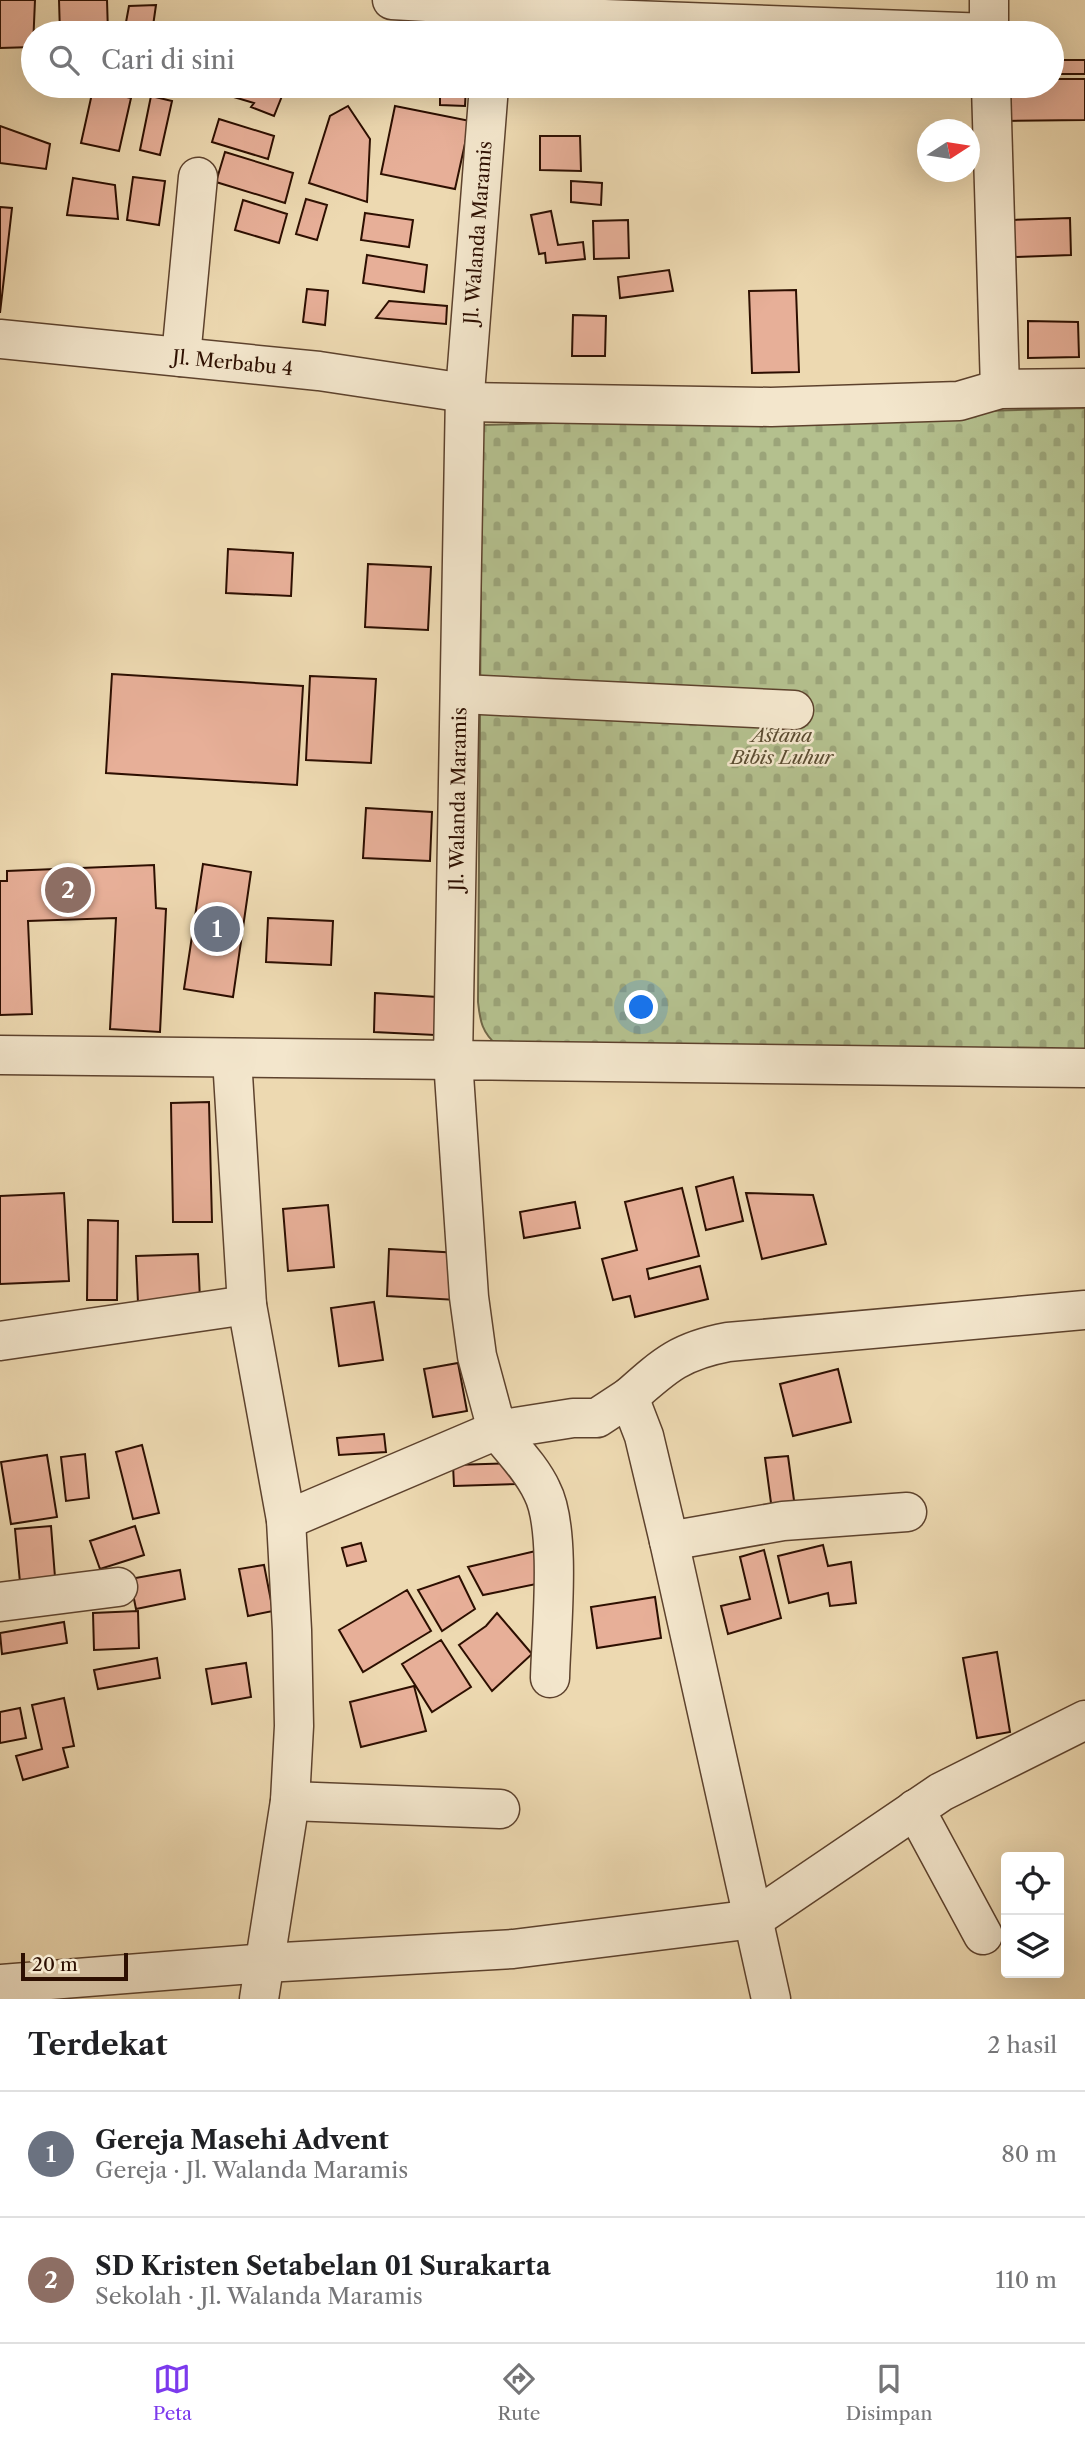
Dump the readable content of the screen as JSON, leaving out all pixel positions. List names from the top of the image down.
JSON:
{
  "streets": {
    "street": ["Jl. Walanda Maramis", "Jl. Merbabu 4"]
  },
  "crossings": [
    ["Jl. Walanda Maramis", "Jl. Merbabu 4"]
  ],
  "parks": ["Astana Bibis Luhur"],
  "scale_bar": "20 m",
  "north": "right",
  "page": {
    "search": "Cari di sini",
    "pins": ["2", "1"],
    "scale": "20 m",
    "heading": ["Terdekat", "2 hasil"],
    "list": [
      {
        "mark": "1",
        "name": "Gereja Masehi Advent",
        "note": "Gereja · Jl. Walanda Maramis",
        "value": "80 m"
      },
      {
        "mark": "2",
        "name": "SD Kristen Setabelan 01 Surakarta",
        "note": "Sekolah · Jl. Walanda Maramis",
        "value": "110 m"
      }
    ],
    "nav": ["Peta", "Rute", "Disimpan"]
  }
}
